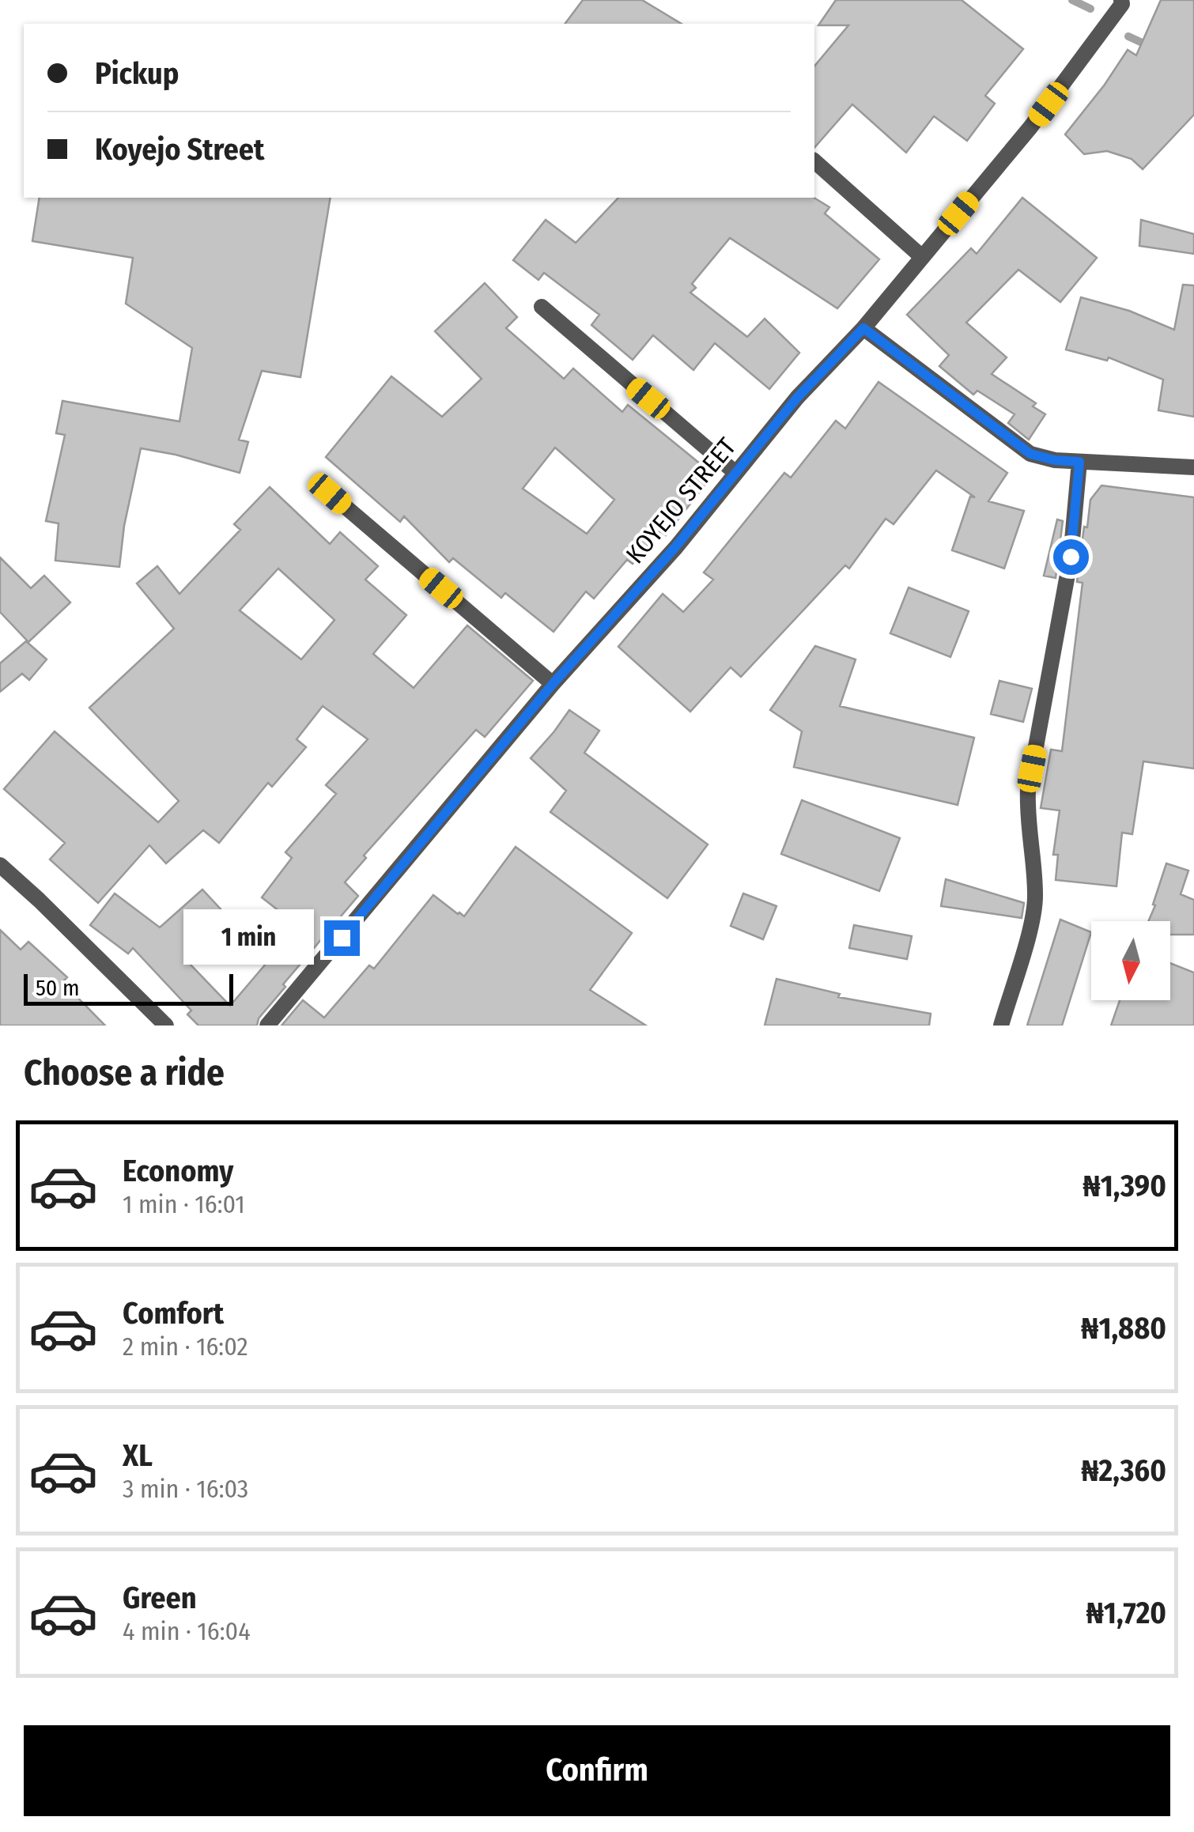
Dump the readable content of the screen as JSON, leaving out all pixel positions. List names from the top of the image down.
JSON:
{
  "streets": {
    "street": ["KOYEJO STREET"]
  },
  "scale_bar": "50 m",
  "north": "bottom",
  "page": {
    "banner": ["Pickup", "Koyejo Street"],
    "bubble": "1 min",
    "scale": "50 m",
    "heading": "Choose a ride",
    "list": [
      {
        "name": "Economy",
        "note": "1 min · 16:01",
        "value": "₦1,390"
      },
      {
        "name": "Comfort",
        "note": "2 min · 16:02",
        "value": "₦1,880"
      },
      {
        "name": "XL",
        "note": "3 min · 16:03",
        "value": "₦2,360"
      },
      {
        "name": "Green",
        "note": "4 min · 16:04",
        "value": "₦1,720"
      }
    ],
    "buttons": "Confirm"
  }
}
